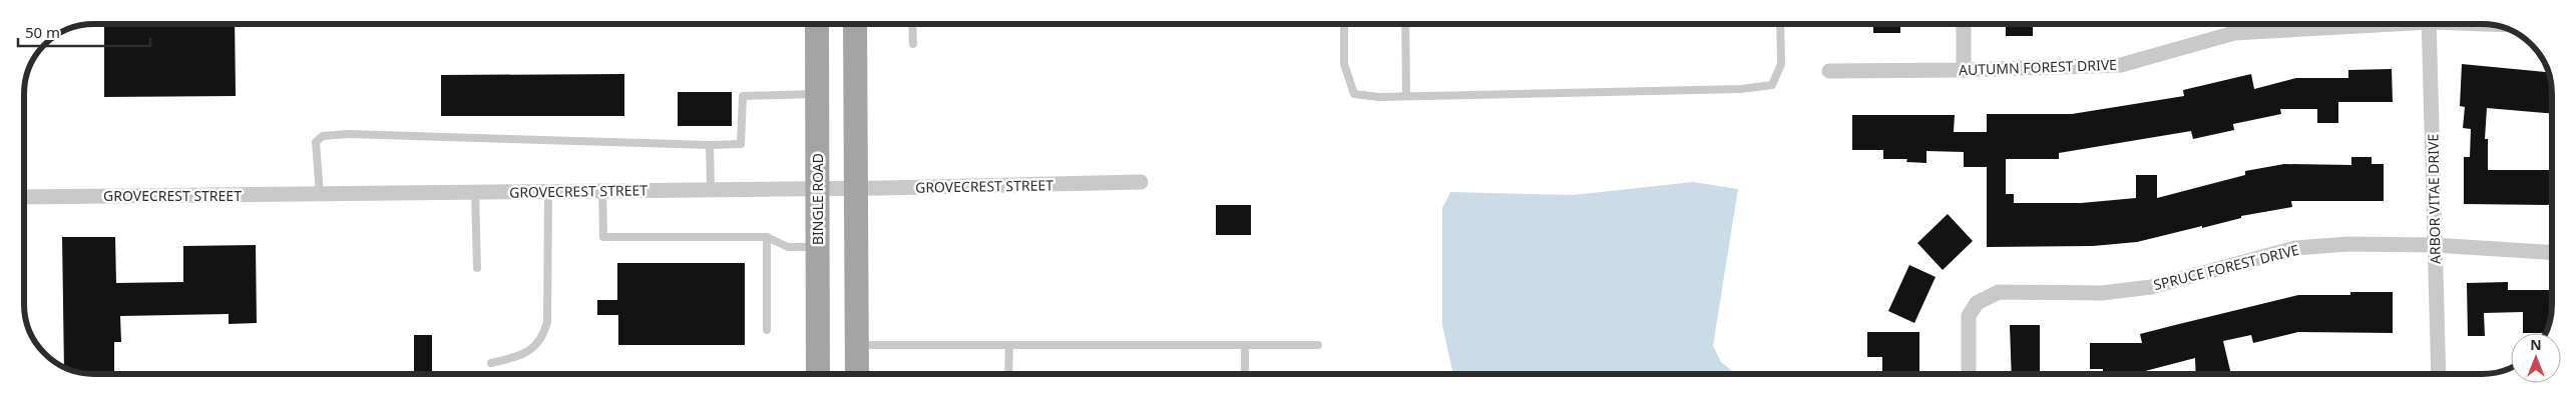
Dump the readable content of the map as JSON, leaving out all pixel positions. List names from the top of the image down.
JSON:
{
  "streets": {
    "main road": ["BINGLE ROAD"],
    "street": [
      "AUTUMN FOREST DRIVE",
      "GROVECREST STREET",
      "ARBOR VITAE DRIVE",
      "SPRUCE FOREST DRIVE"
    ]
  },
  "crossings": [
    ["GROVECREST STREET", "BINGLE ROAD"],
    ["ARBOR VITAE DRIVE", "SPRUCE FOREST DRIVE"]
  ],
  "scale_bar": "50 m",
  "north": "top"
}
